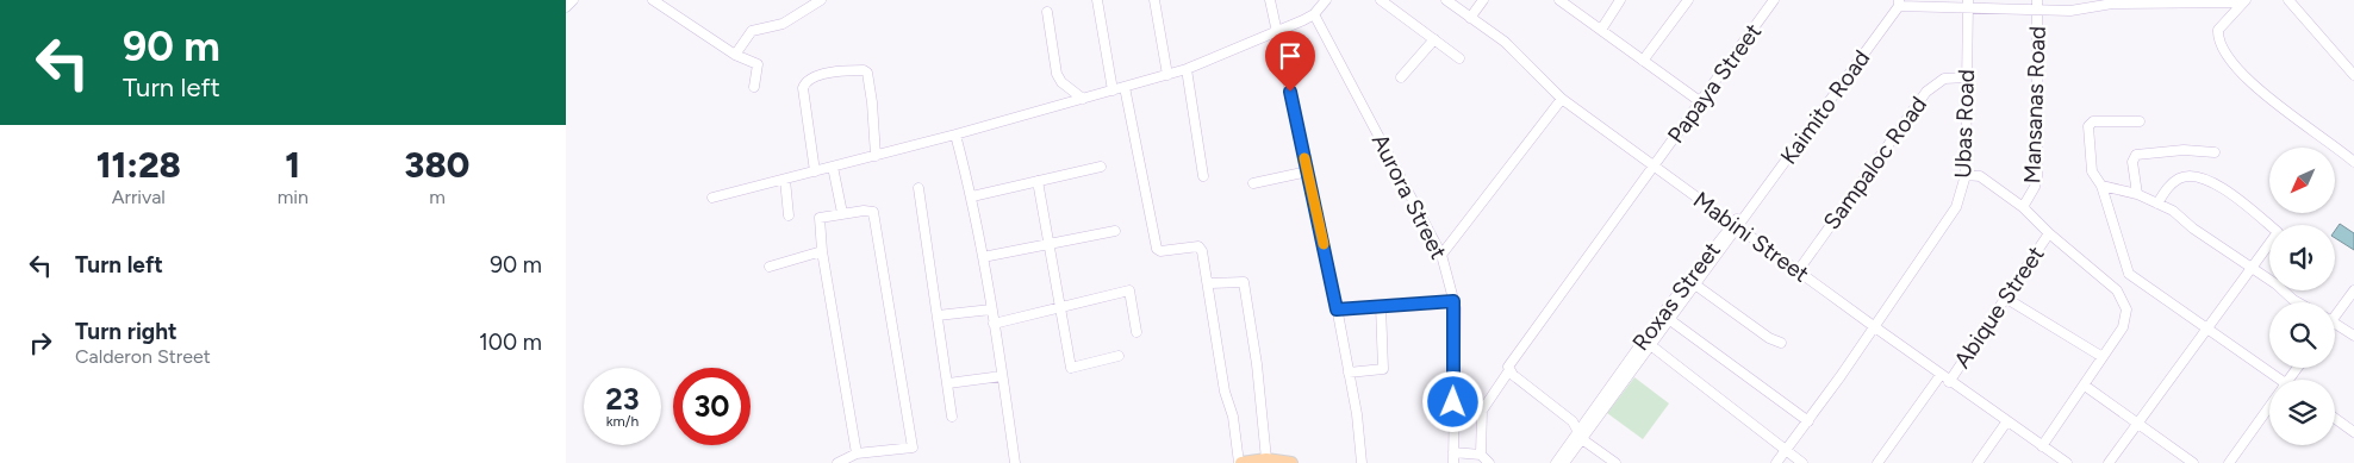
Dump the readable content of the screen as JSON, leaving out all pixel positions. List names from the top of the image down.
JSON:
{
  "streets": {
    "street": [
      "Papaya Street",
      "Mansanas Road",
      "Kaimito Road",
      "Ubas Road",
      "Sampaloc Road",
      "Aurora Street",
      "Mabini Street",
      "Roxas Street",
      "Abique Street"
    ]
  },
  "crossings": [
    ["Papaya Street", "Mabini Street"],
    ["Kaimito Road", "Roxas Street"],
    ["Ubas Road", "Sampaloc Road"],
    ["Ubas Road", "Mabini Street"],
    ["Sampaloc Road", "Mabini Street"],
    ["Mabini Street", "Roxas Street"],
    ["Mabini Street", "Abique Street"]
  ],
  "north": "bottom left",
  "page": {
    "turn": ["90 m", "Turn left"],
    "eta": [
      "11:28",
      "Arrival",
      "1",
      "min",
      "380",
      "m"
    ],
    "list": [
      {
        "name": "Turn left",
        "value": "90 m"
      },
      {
        "name": "Turn right",
        "note": "Calderon Street",
        "value": "100 m"
      }
    ],
    "speed": "23 km/h",
    "limit": "30"
  }
}
